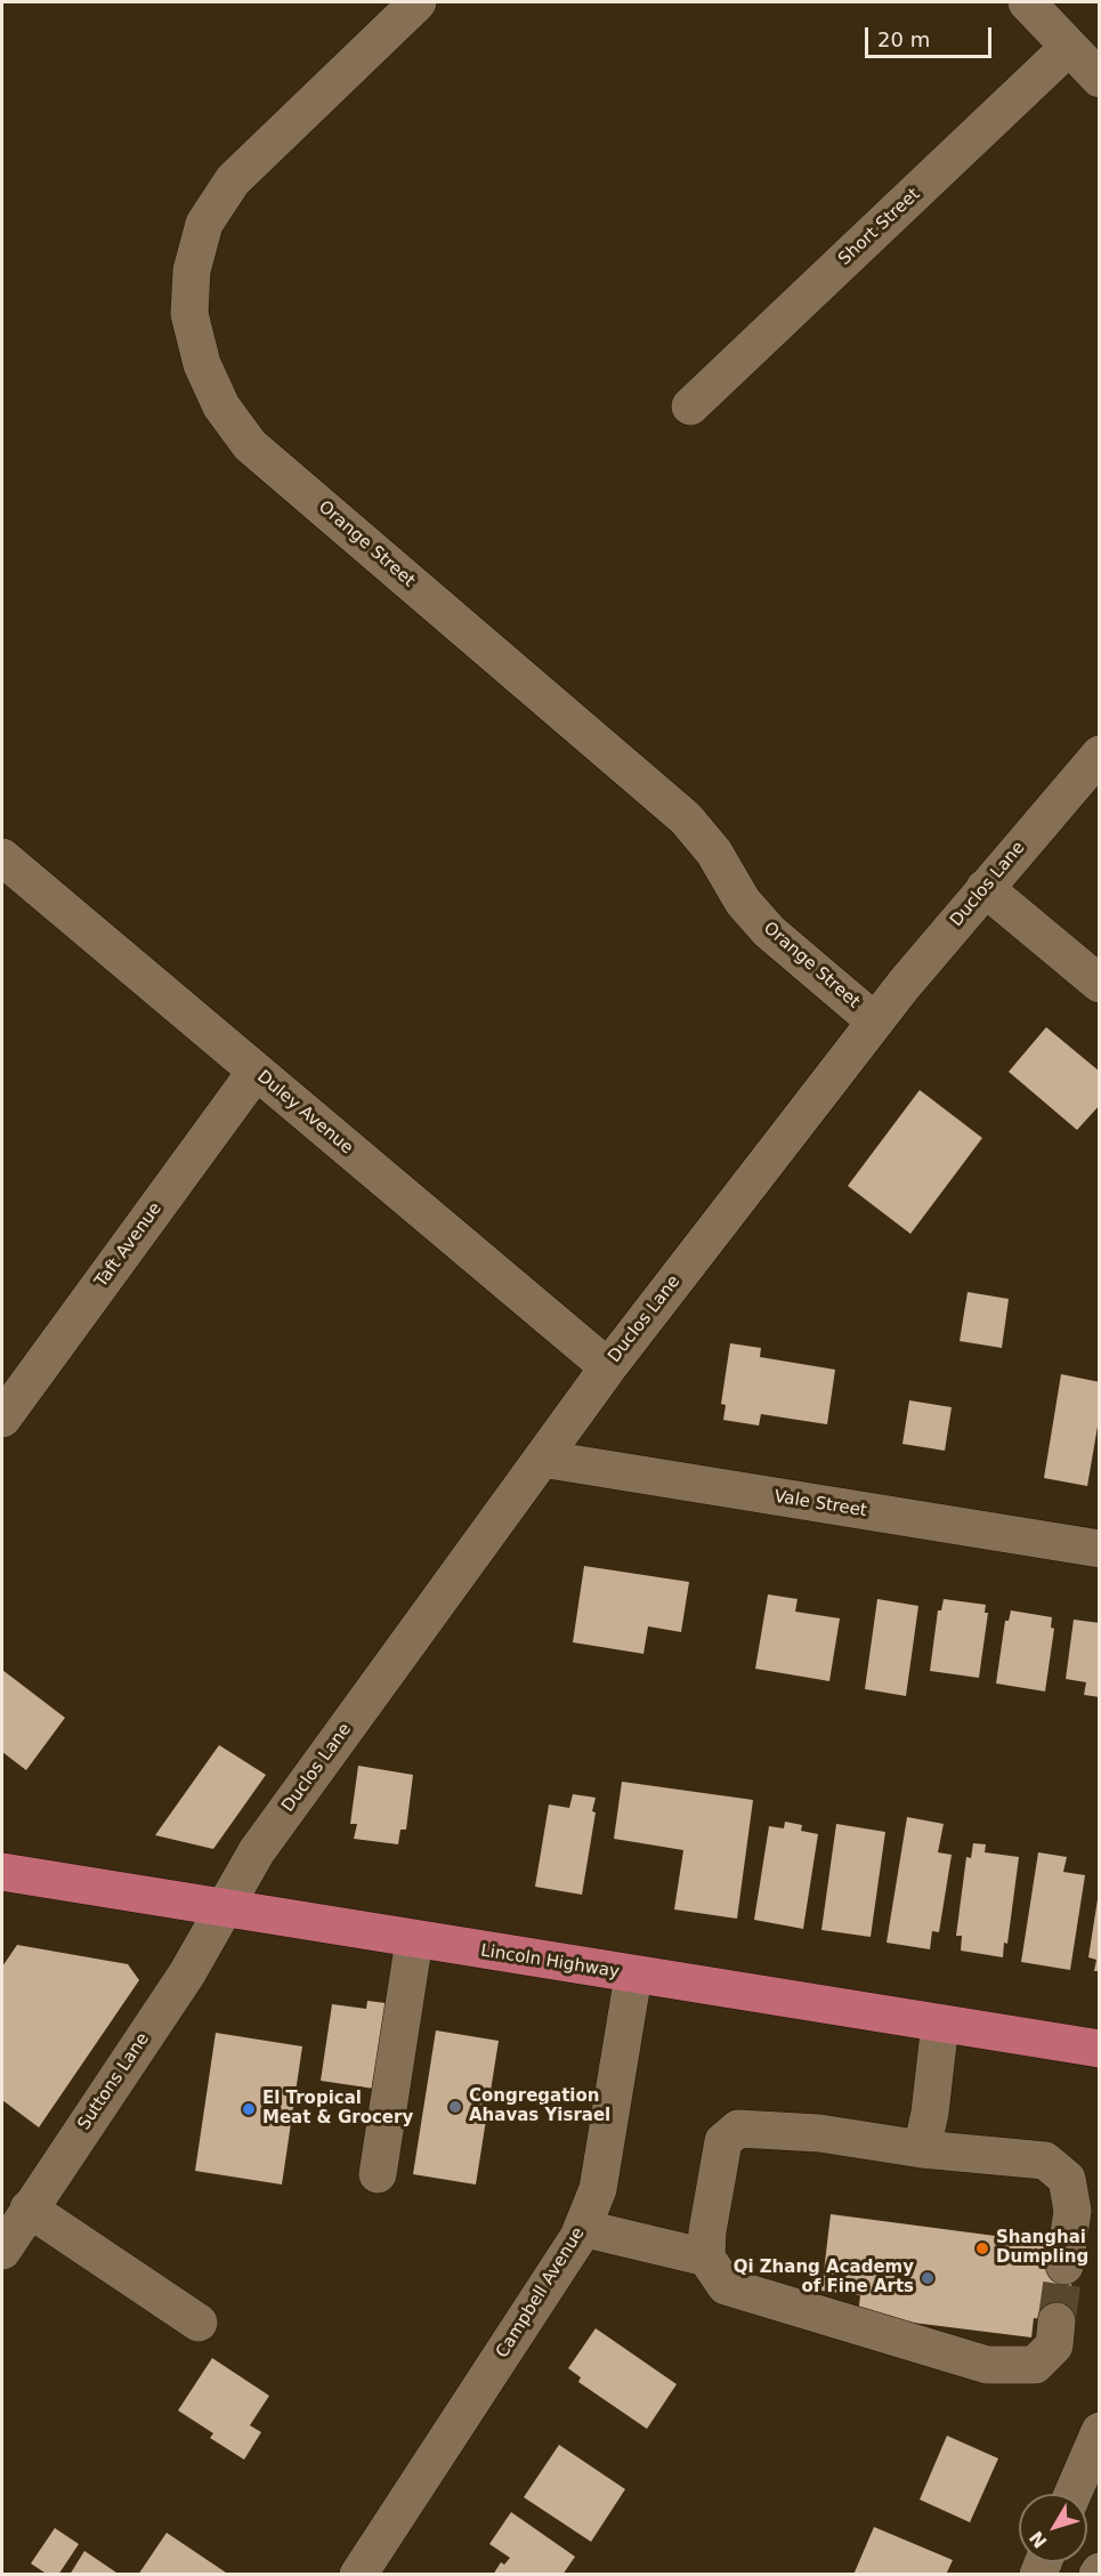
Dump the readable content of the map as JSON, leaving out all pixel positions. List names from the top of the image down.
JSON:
{
  "streets": {
    "main road": ["Lincoln Highway"],
    "street": [
      "Short Street",
      "Orange Street",
      "Duclos Lane",
      "Duley Avenue",
      "Taft Avenue",
      "Vale Street",
      "Suttons Lane",
      "Campbell Avenue"
    ]
  },
  "crossings": [
    ["Orange Street", "Duclos Lane"],
    ["Duclos Lane", "Duley Avenue"],
    ["Duclos Lane", "Vale Street"],
    ["Duclos Lane", "Lincoln Highway"],
    ["Duclos Lane", "Suttons Lane"],
    ["Duley Avenue", "Taft Avenue"],
    ["Lincoln Highway", "Suttons Lane"],
    ["Lincoln Highway", "Campbell Avenue"]
  ],
  "places": [
    "Congregation Ahavas Yisrael",
    "El Tropical Meat & Grocery",
    "Shanghai Dumpling",
    "Qi Zhang Academy of Fine Arts"
  ],
  "scale_bar": "20 m",
  "north": "bottom left"
}
